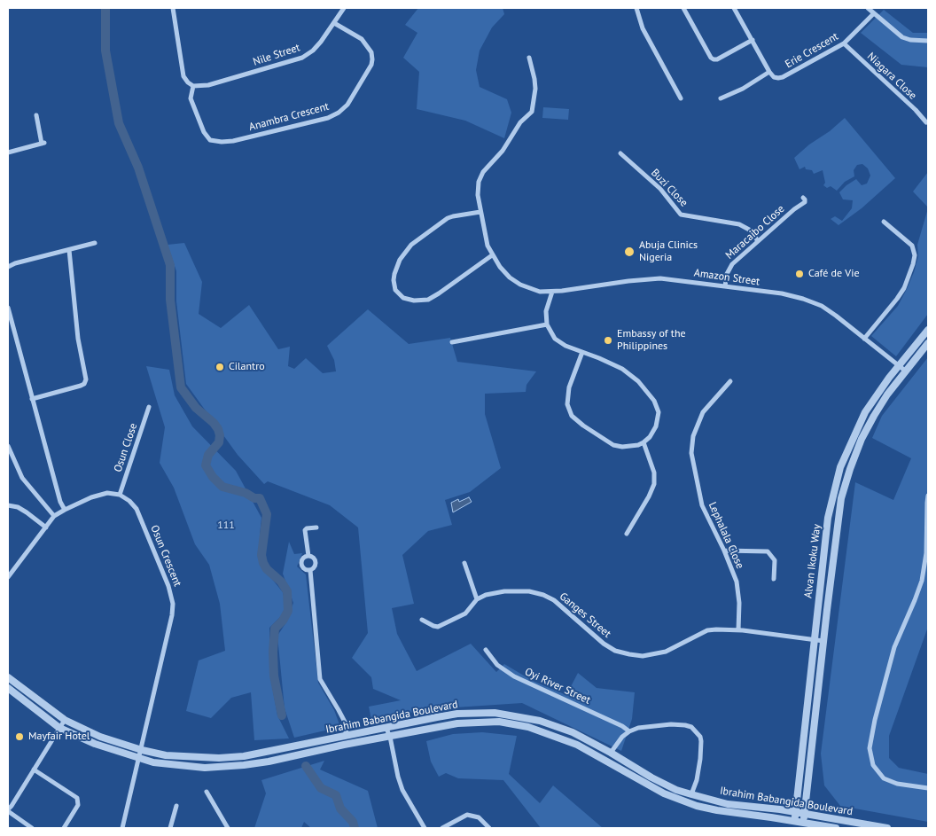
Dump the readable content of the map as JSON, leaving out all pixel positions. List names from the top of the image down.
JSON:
{
  "streets": {
    "street": [
      "Erie Crescent",
      "Nile Street",
      "Niagara Close",
      "Anambra Crescent",
      "Buzi Close",
      "Maracaibo Close",
      "Amazon Street",
      "Osun Close",
      "Lephalala Close",
      "Osun Crescent",
      "Alvan Ikoku Way",
      "Ganges Street",
      "Oyi River Street",
      "Ibrahim Babangida Boulevard"
    ]
  },
  "crossings": [
    ["Erie Crescent", "Niagara Close"],
    ["Nile Street", "Anambra Crescent"],
    ["Buzi Close", "Maracaibo Close"],
    ["Maracaibo Close", "Amazon Street"],
    ["Amazon Street", "Alvan Ikoku Way"],
    ["Osun Close", "Osun Crescent"],
    ["Lephalala Close", "Ganges Street"],
    ["Osun Crescent", "Ibrahim Babangida Boulevard"],
    ["Alvan Ikoku Way", "Ganges Street"],
    ["Alvan Ikoku Way", "Ibrahim Babangida Boulevard"]
  ],
  "parks": ["111"],
  "places": [
    "Abuja Clinics Nigeria",
    "Café de Vie",
    "Embassy of the Philippines",
    "Cilantro",
    "Mayfair Hotel"
  ]
}
